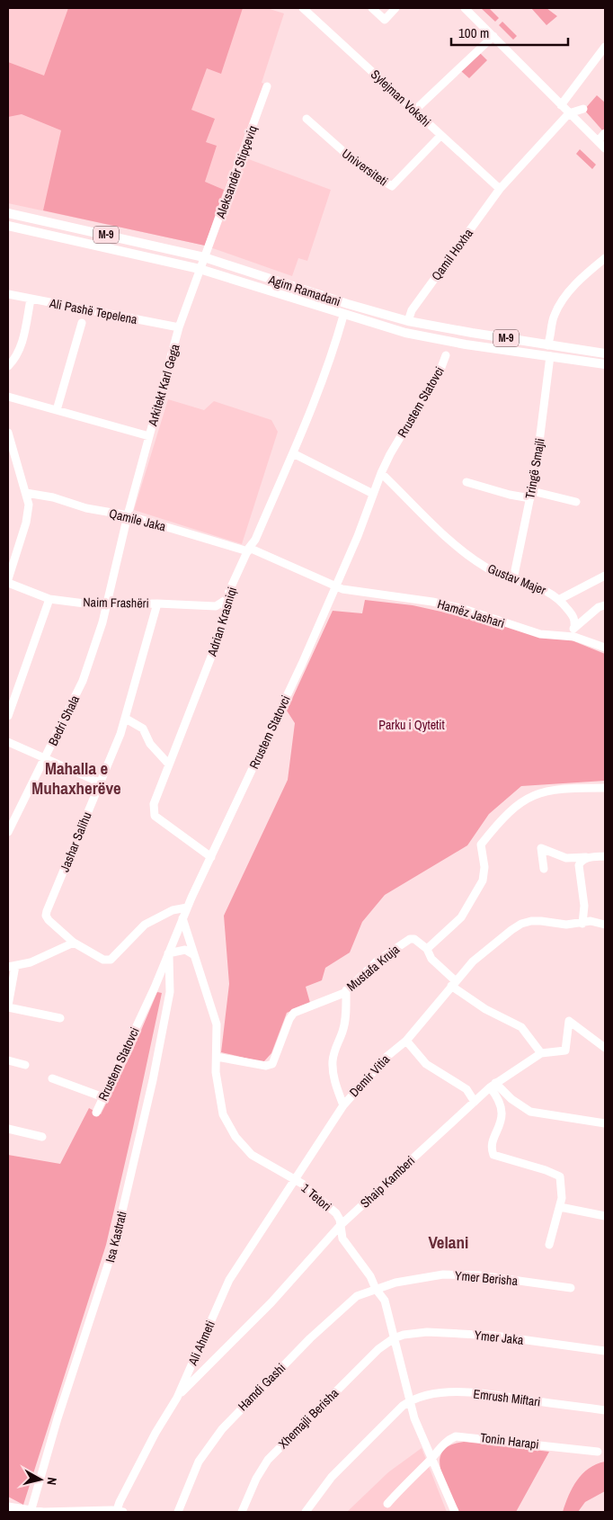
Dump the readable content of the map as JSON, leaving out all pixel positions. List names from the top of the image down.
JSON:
{
  "streets": {
    "main road": ["M-9", "Agim Ramadani"],
    "street": [
      "Sylejman Vokshi",
      "Universiteti",
      "Aleksandër Stipçeviq",
      "Qamil Hoxha",
      "Ali Pashë Tepelena",
      "Arkitekt Karl Gega",
      "Rrustem Statovci",
      "Tringë Smajli",
      "Qamile Jaka",
      "Gustav Majer",
      "Naim Frashëri",
      "Hamëz Jashari",
      "Adrian Krasniqi",
      "Bedri Shala",
      "Jashar Salihu",
      "Mustafa Kruja",
      "Demir Vitia",
      "Shaip Kamberi",
      "1 Tetori",
      "Isa Kastrati",
      "Ymer Berisha",
      "Ymer Jaka",
      "Ali Ahmeti",
      "Hamdi Gashi",
      "Emrush Miftari",
      "Xhemajli Berisha",
      "Tonin Harapi"
    ]
  },
  "crossings": [
    ["Sylejman Vokshi", "Universiteti"],
    ["Sylejman Vokshi", "Qamil Hoxha"],
    ["Aleksandër Stipçeviq", "Agim Ramadani"],
    ["Aleksandër Stipçeviq", "Arkitekt Karl Gega"],
    ["Qamil Hoxha", "Agim Ramadani"],
    ["Agim Ramadani", "Arkitekt Karl Gega"],
    ["Agim Ramadani", "Tringë Smajli"],
    ["Agim Ramadani", "Adrian Krasniqi"],
    ["Ali Pashë Tepelena", "Arkitekt Karl Gega"],
    ["Arkitekt Karl Gega", "Qamile Jaka"],
    ["Arkitekt Karl Gega", "Naim Frashëri"],
    ["Arkitekt Karl Gega", "Bedri Shala"],
    ["Rrustem Statovci", "Qamile Jaka"],
    ["Rrustem Statovci", "Gustav Majer"],
    ["Rrustem Statovci", "Hamëz Jashari"],
    ["Rrustem Statovci", "Adrian Krasniqi"],
    ["Rrustem Statovci", "1 Tetori"],
    ["Rrustem Statovci", "Isa Kastrati"],
    ["Tringë Smajli", "Gustav Majer"],
    ["Qamile Jaka", "Hamëz Jashari"],
    ["Qamile Jaka", "Adrian Krasniqi"],
    ["Naim Frashëri", "Adrian Krasniqi"],
    ["Naim Frashëri", "Bedri Shala"],
    ["Naim Frashëri", "Jashar Salihu"],
    ["Mustafa Kruja", "1 Tetori"],
    ["Demir Vitia", "1 Tetori"],
    ["Demir Vitia", "Ali Ahmeti"],
    ["Shaip Kamberi", "1 Tetori"],
    ["Shaip Kamberi", "Ali Ahmeti"],
    ["1 Tetori", "Ymer Berisha"],
    ["1 Tetori", "Ymer Jaka"],
    ["1 Tetori", "Ali Ahmeti"],
    ["1 Tetori", "Hamdi Gashi"],
    ["1 Tetori", "Emrush Miftari"],
    ["1 Tetori", "Xhemajli Berisha"],
    ["1 Tetori", "Tonin Harapi"],
    ["Ymer Berisha", "Hamdi Gashi"],
    ["Ymer Jaka", "Xhemajli Berisha"]
  ],
  "districts": ["Mahalla e Muhaxherëve", "Velani"],
  "parks": ["Parku i Qytetit"],
  "scale_bar": "100 m",
  "north": "right"
}
